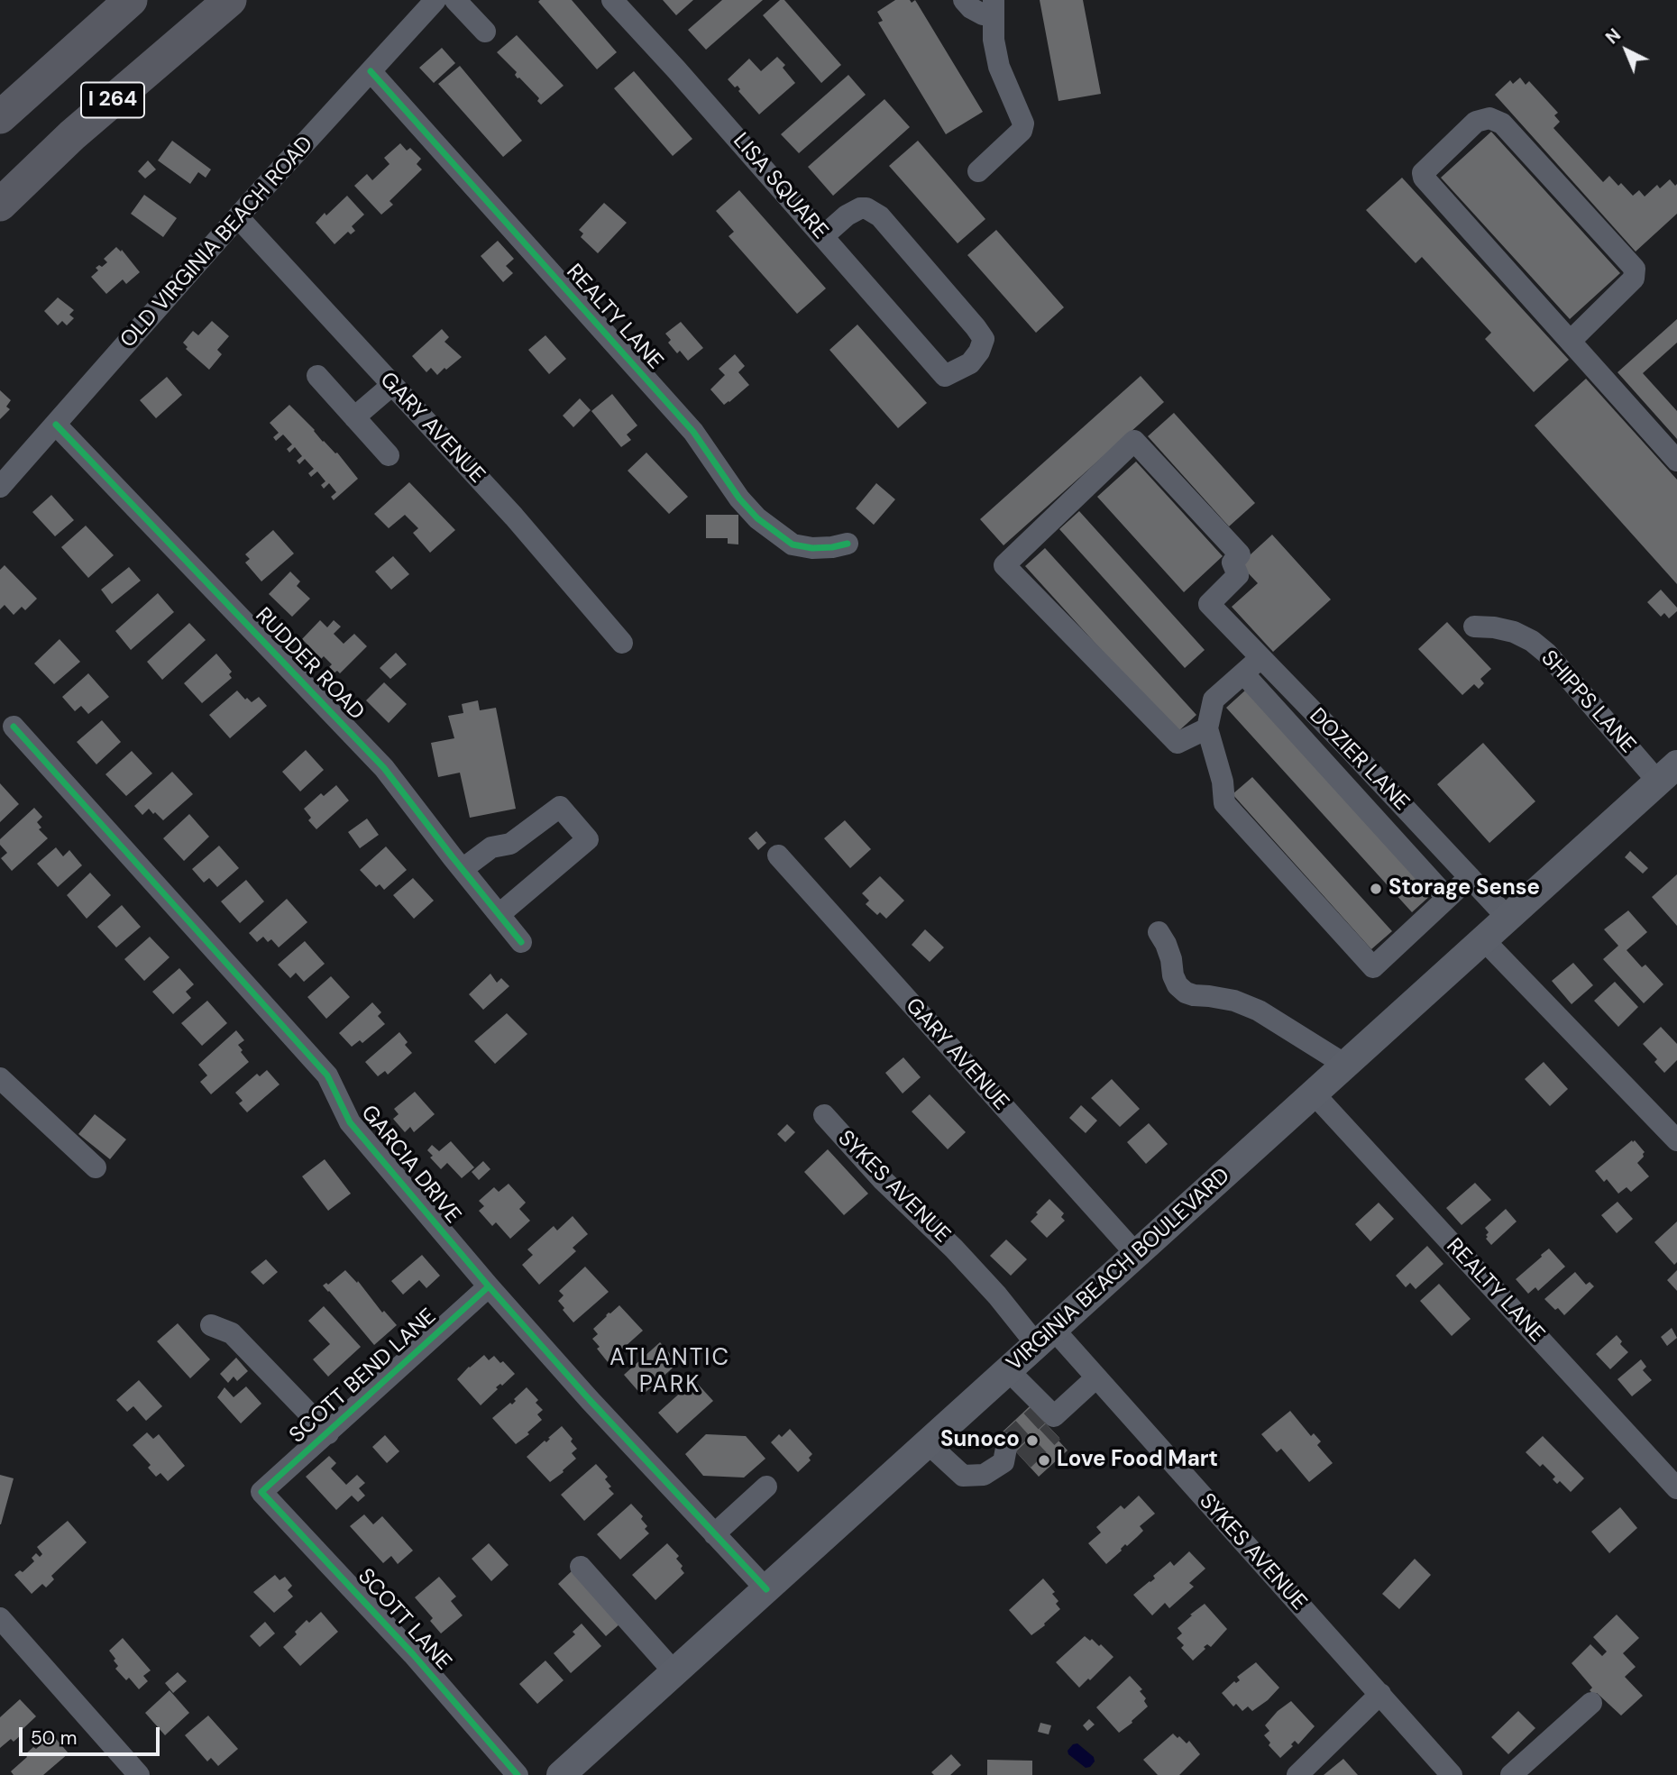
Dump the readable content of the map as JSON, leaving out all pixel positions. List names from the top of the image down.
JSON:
{
  "streets": {
    "highway": ["I 264"],
    "main road": ["VIRGINIA BEACH BOULEVARD"],
    "street": [
      "LISA SQUARE",
      "OLD VIRGINIA BEACH ROAD",
      "REALTY LANE",
      "GARY AVENUE",
      "RUDDER ROAD",
      "SHIPPS LANE",
      "DOZIER LANE",
      "GARCIA DRIVE",
      "SYKES AVENUE",
      "SCOTT BEND LANE",
      "SCOTT LANE"
    ]
  },
  "crossings": [
    ["OLD VIRGINIA BEACH ROAD", "REALTY LANE"],
    ["OLD VIRGINIA BEACH ROAD", "GARY AVENUE"],
    ["OLD VIRGINIA BEACH ROAD", "RUDDER ROAD"],
    ["REALTY LANE", "VIRGINIA BEACH BOULEVARD"],
    ["GARY AVENUE", "VIRGINIA BEACH BOULEVARD"],
    ["SHIPPS LANE", "VIRGINIA BEACH BOULEVARD"],
    ["DOZIER LANE", "VIRGINIA BEACH BOULEVARD"],
    ["GARCIA DRIVE", "VIRGINIA BEACH BOULEVARD"],
    ["GARCIA DRIVE", "SCOTT BEND LANE"],
    ["SYKES AVENUE", "VIRGINIA BEACH BOULEVARD"],
    ["SCOTT BEND LANE", "SCOTT LANE"]
  ],
  "districts": ["ATLANTIC PARK"],
  "places": ["Storage Sense", "Sunoco", "Love Food Mart"],
  "scale_bar": "50 m",
  "north": "top left"
}
